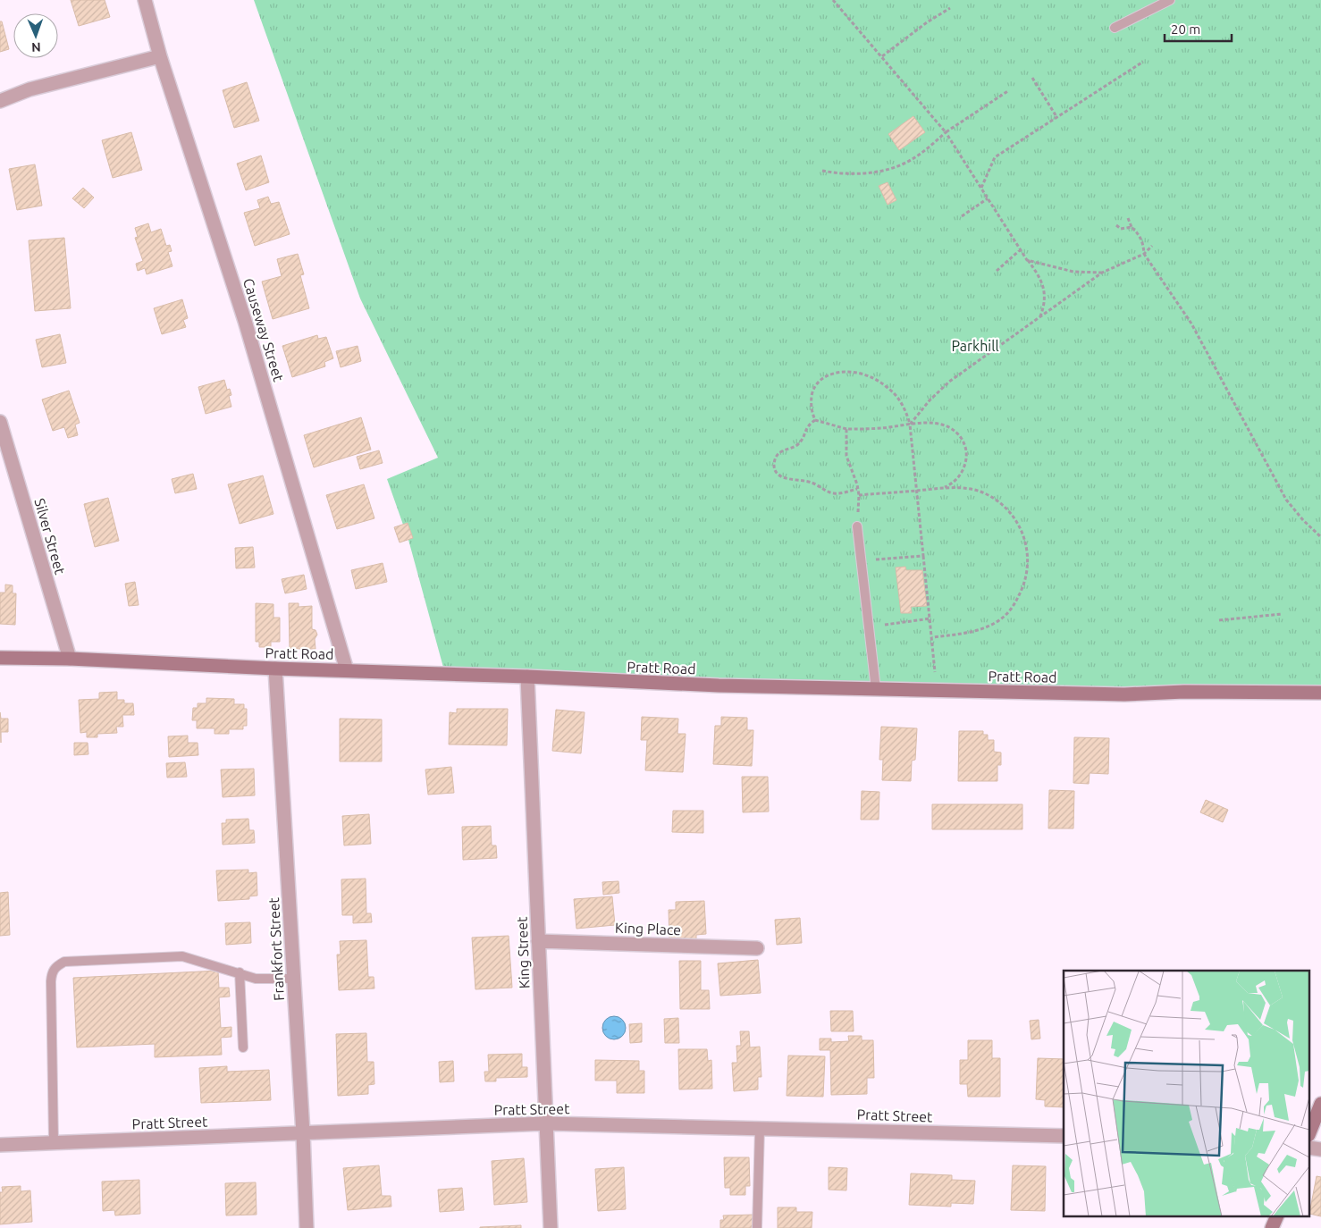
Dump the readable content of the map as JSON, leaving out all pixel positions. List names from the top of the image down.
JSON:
{
  "streets": {
    "street": [
      "Causeway Street",
      "Silver Street",
      "Pratt Road",
      "King Place",
      "Frankfort Street",
      "King Street",
      "Pratt Street"
    ]
  },
  "crossings": [
    ["Causeway Street", "Pratt Road"],
    ["Silver Street", "Pratt Road"],
    ["Pratt Road", "Frankfort Street"],
    ["Pratt Road", "King Street"],
    ["King Place", "King Street"],
    ["Frankfort Street", "Pratt Street"],
    ["King Street", "Pratt Street"]
  ],
  "parks": ["Parkhill"],
  "scale_bar": "20 m",
  "north": "bottom"
}
